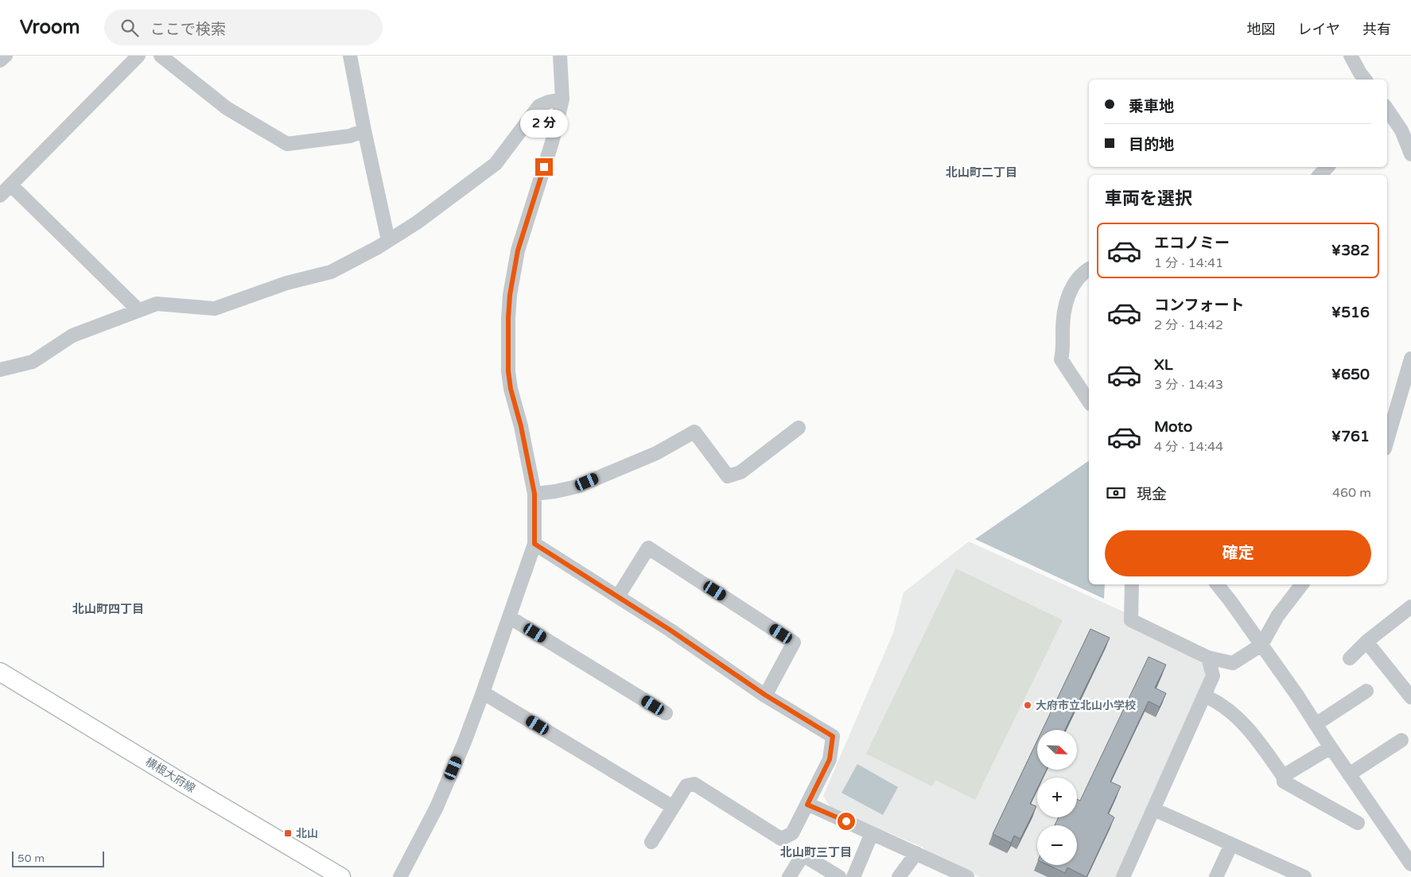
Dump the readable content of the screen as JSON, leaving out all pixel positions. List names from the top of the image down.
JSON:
{
  "streets": {
    "main road": ["横根大府線"]
  },
  "districts": ["北山町二丁目", "北山町四丁目", "北山町三丁目"],
  "places": {
    "other": ["大府市立北山小学校"],
    "transit": ["北山"]
  },
  "scale_bar": "50 m",
  "north": "bottom right",
  "page": {
    "header": "Vroom",
    "search": "ここで検索",
    "nav": ["地図", "レイヤ", "共有"],
    "banner": ["乗車地", "目的地"],
    "bubble": "2 分",
    "heading": "車両を選択",
    "list": [
      {
        "name": "エコノミー",
        "note": "1 分 · 14:41",
        "value": "¥382"
      },
      {
        "name": "コンフォート",
        "note": "2 分 · 14:42",
        "value": "¥516"
      },
      {
        "name": "XL",
        "note": "3 分 · 14:43",
        "value": "¥650"
      },
      {
        "name": "Moto",
        "note": "4 分 · 14:44",
        "value": "¥761"
      }
    ],
    "pay": ["現金", "460 m"],
    "buttons": "確定",
    "map_buttons": ["+", "−"],
    "scale": "50 m"
  }
}
